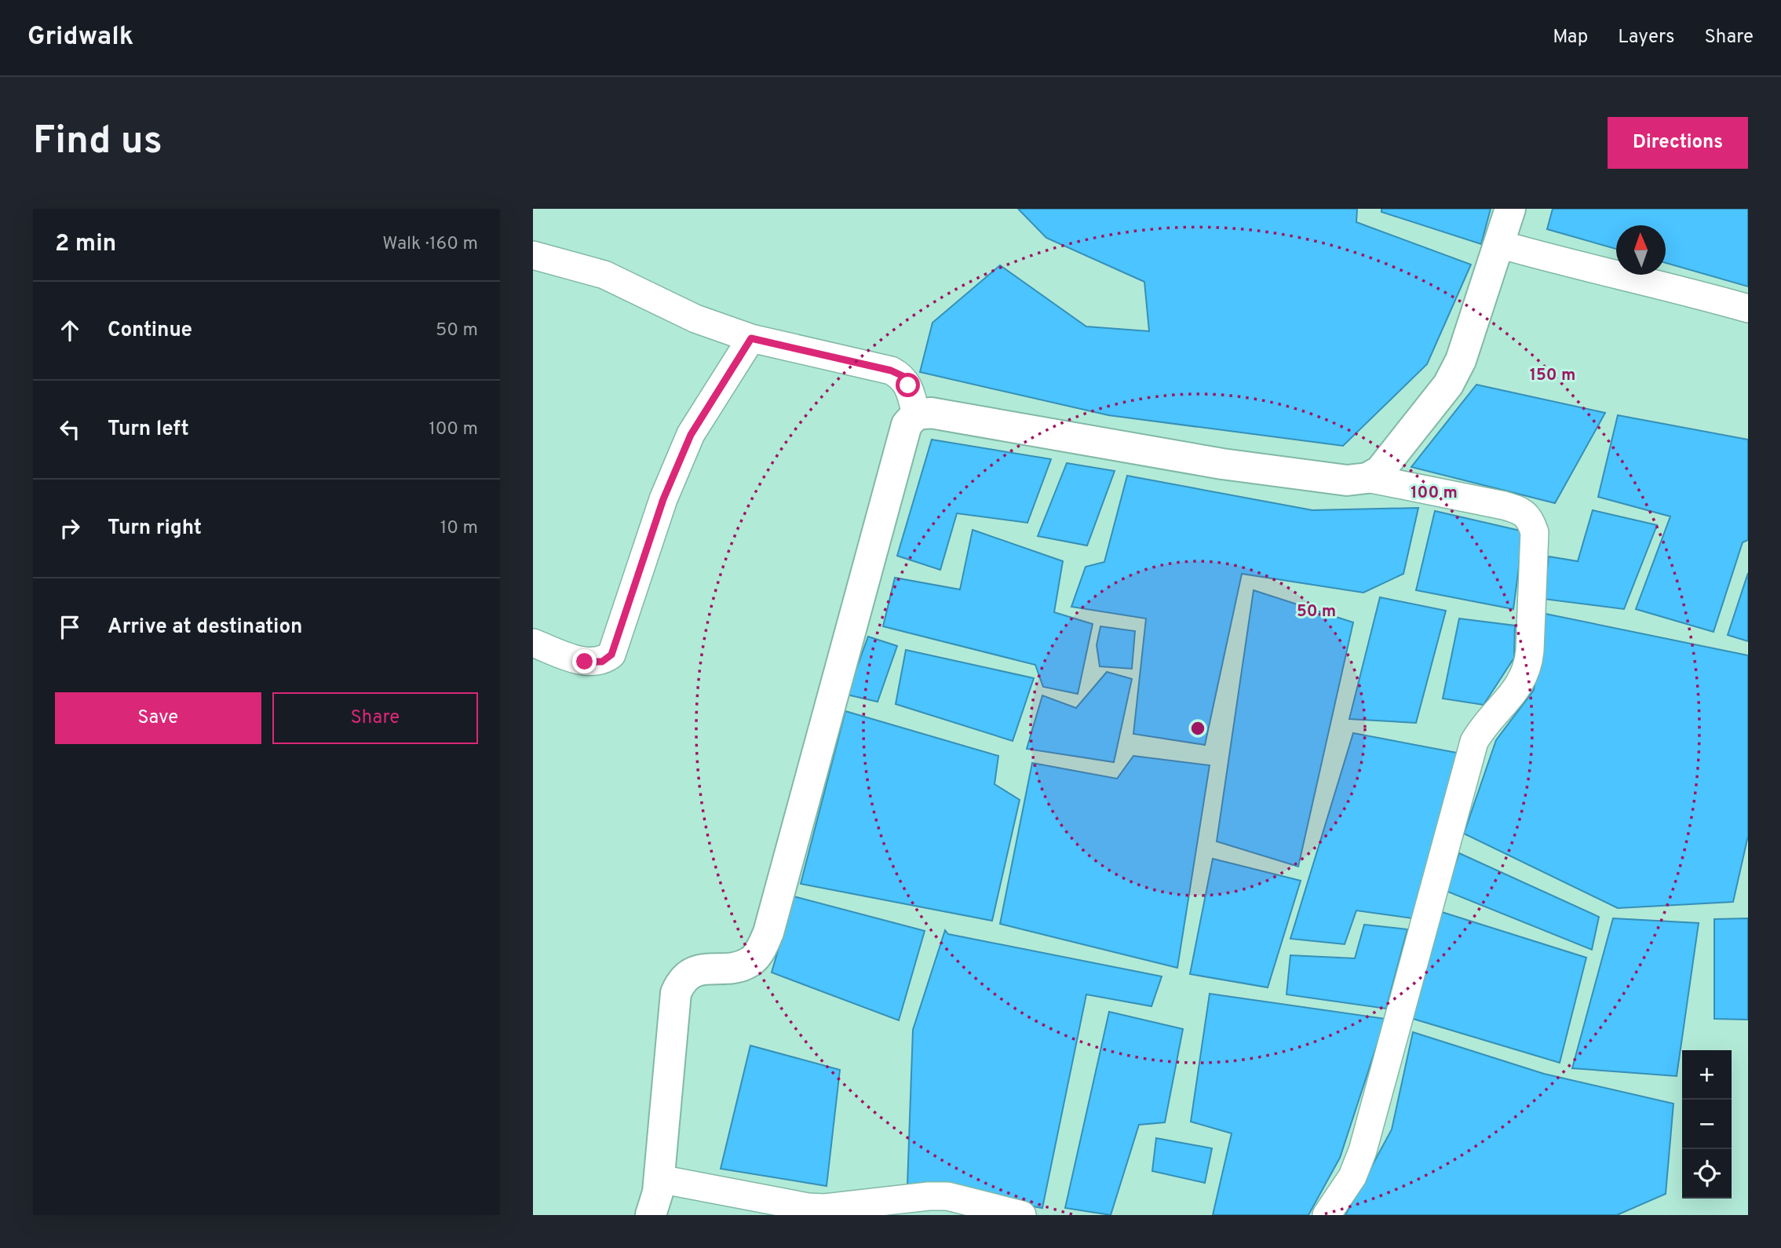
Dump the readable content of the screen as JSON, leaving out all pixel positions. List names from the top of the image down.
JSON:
{
  "north": "top",
  "page": {
    "header": "Gridwalk",
    "nav": ["Map", "Layers", "Share"],
    "buttons": [
      "Directions",
      ["Save", "Share"]
    ],
    "title": "Find us",
    "heading": ["2 min", "Walk · 160 m"],
    "list": [
      ["Continue", "50 m"],
      ["Turn left", "100 m"],
      ["Turn right", "10 m"],
      "Arrive at destination"
    ],
    "map_buttons": ["+", "−"]
  },
  "rings": ["150 m", "100 m", "50 m"]
}
